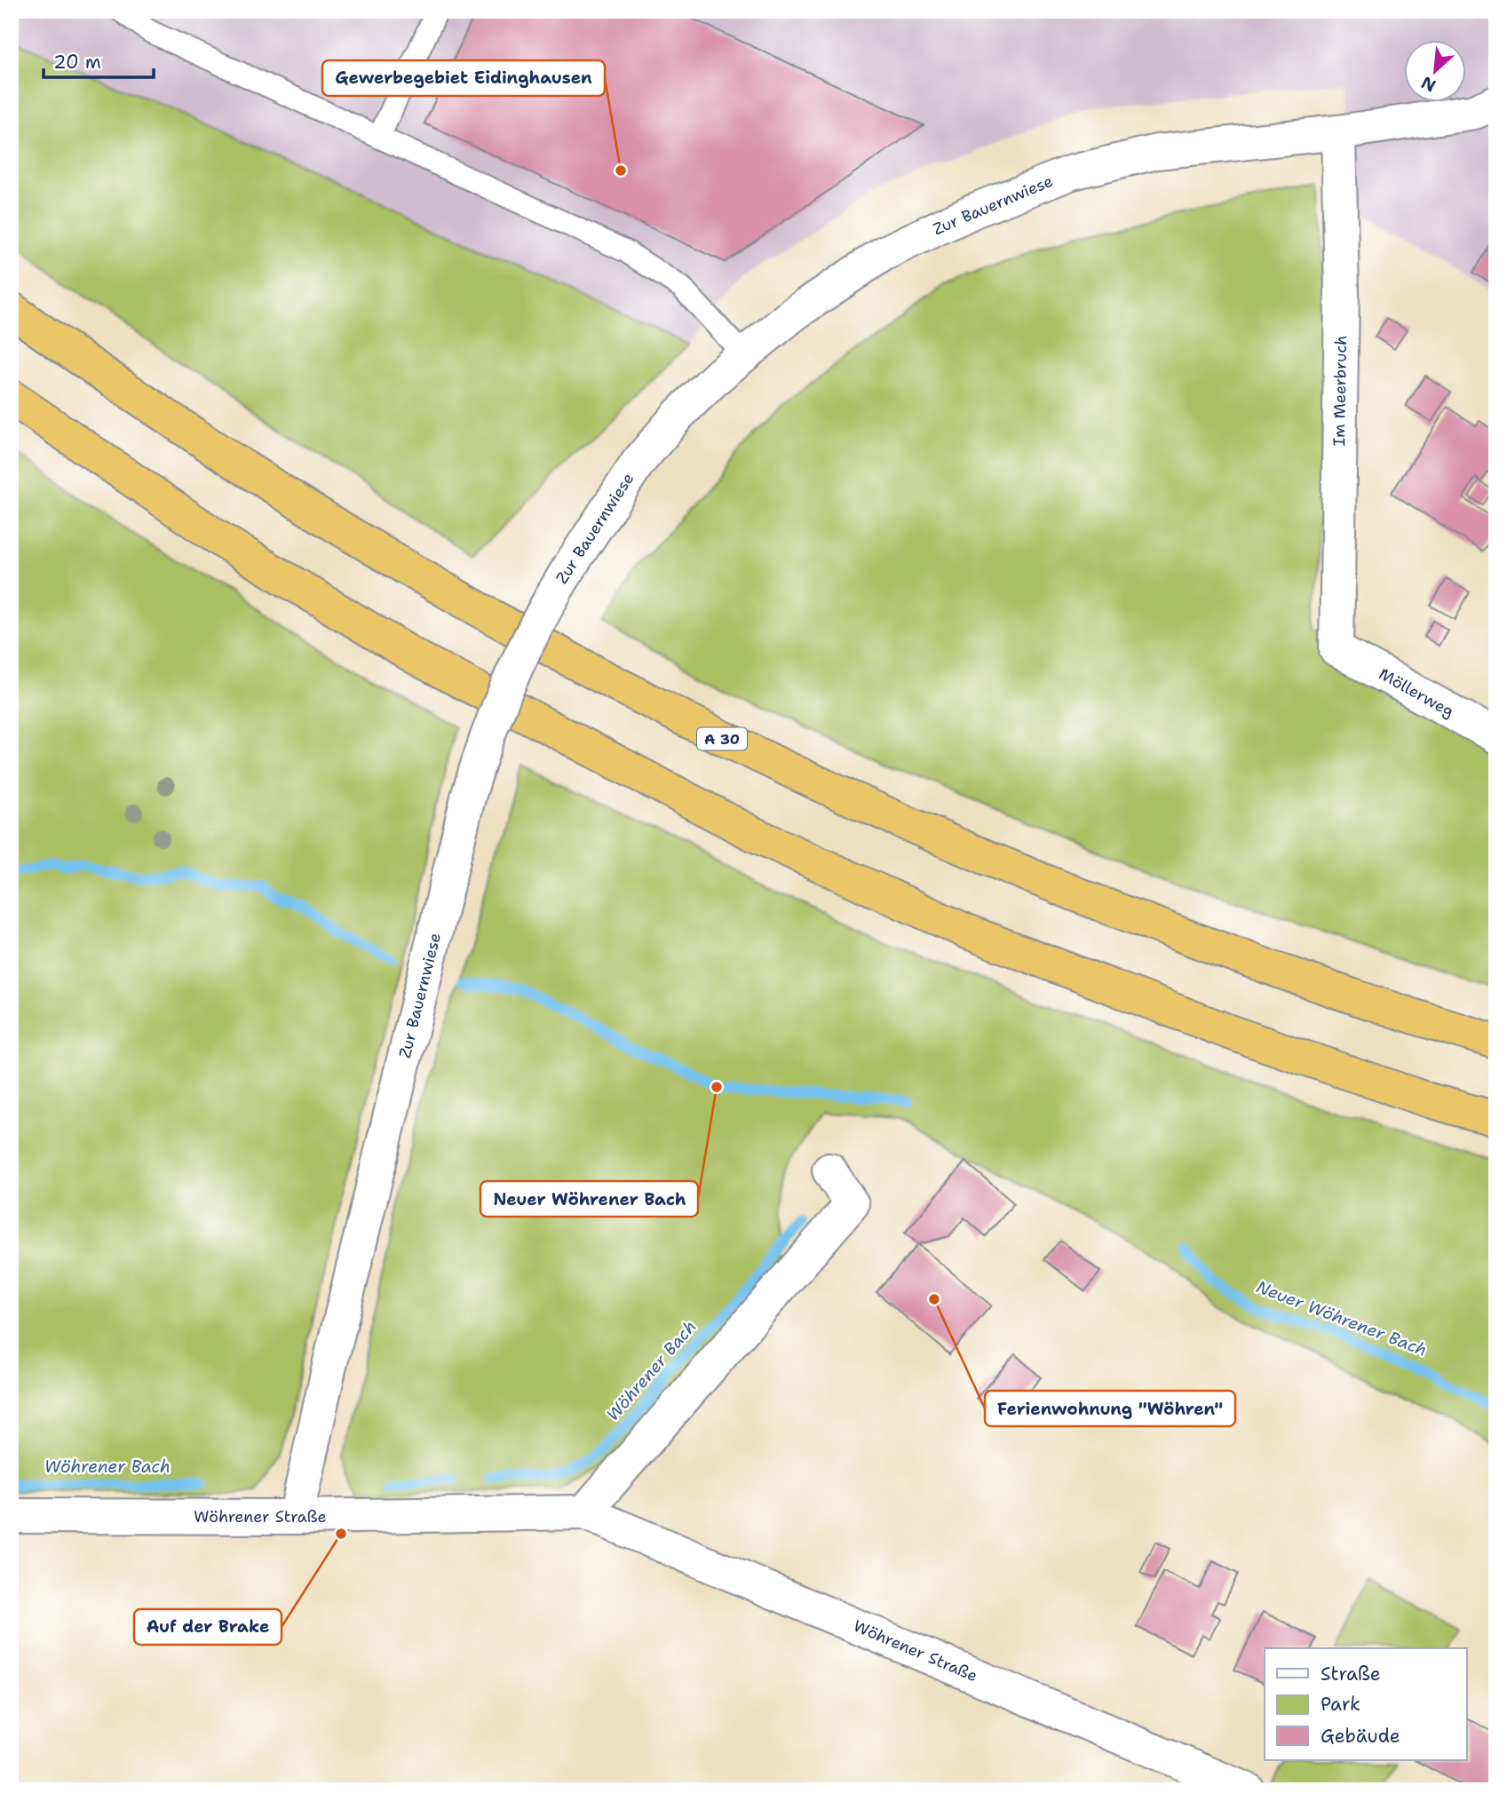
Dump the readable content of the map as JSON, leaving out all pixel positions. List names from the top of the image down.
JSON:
{
  "streets": {
    "highway": ["A 30"],
    "street": [
      "Zur Bauernwiese",
      "Im Meerbruch",
      "Möllerweg",
      "Wöhrener Straße"
    ]
  },
  "crossings": [
    ["Zur Bauernwiese", "Im Meerbruch"],
    ["Zur Bauernwiese", "Wöhrener Straße"],
    ["Im Meerbruch", "Möllerweg"]
  ],
  "water": ["Neuer Wöhrener Bach", "Wöhrener Bach"],
  "places": [
    "Gewerbegebiet Eidinghausen",
    "Neuer Wöhrener Bach",
    "Ferienwohnung \"Wöhren\"",
    "Auf der Brake"
  ],
  "legend": ["Straße", "Park", "Gebäude"],
  "scale_bar": "20 m",
  "north": "bottom left"
}
